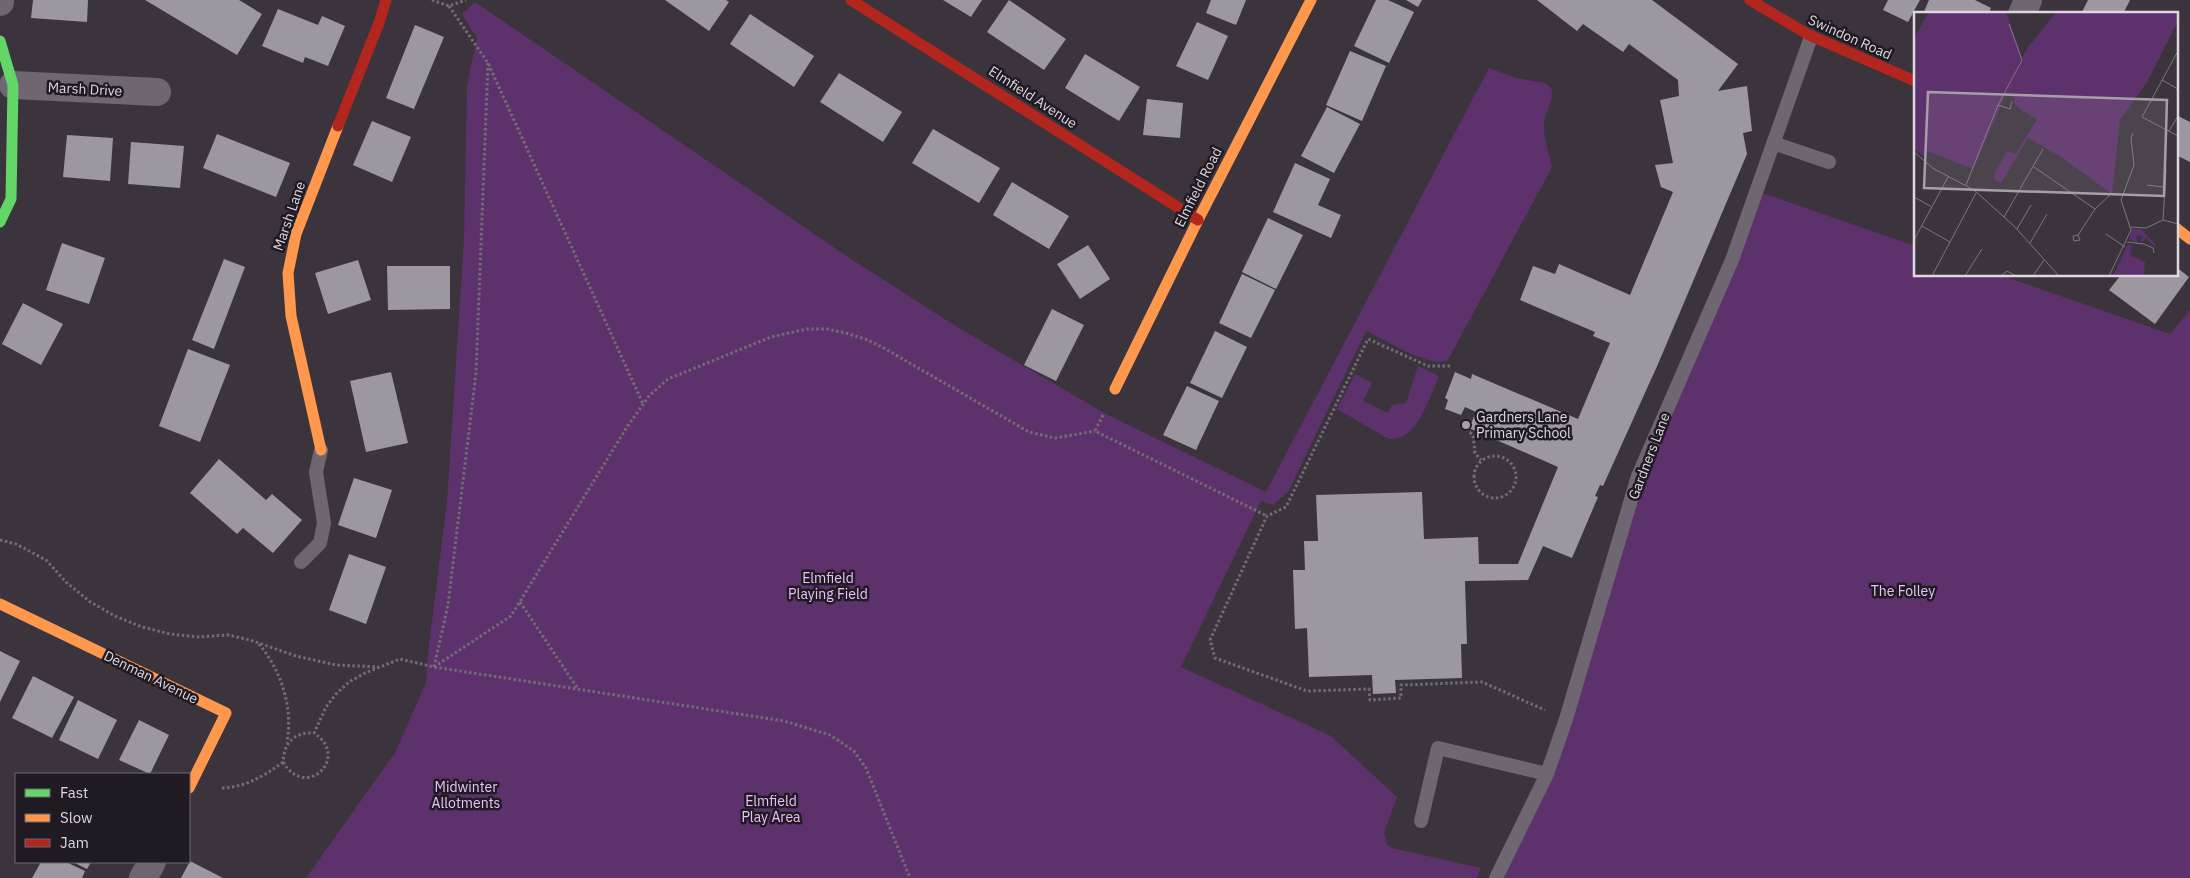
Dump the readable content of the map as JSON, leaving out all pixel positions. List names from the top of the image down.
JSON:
{
  "streets": {
    "street": [
      "Swindon Road",
      "Marsh Drive",
      "Elmfield Avenue",
      "Elmfield Road",
      "Marsh Lane",
      "Denman Avenue"
    ],
    "lane": ["Gardners Lane"]
  },
  "crossings": [
    ["Swindon Road", "Gardners Lane"],
    ["Elmfield Avenue", "Elmfield Road"]
  ],
  "parks": [
    "Elmfield Playing Field",
    "The Folley",
    "Midwinter Allotments",
    "Elmfield Play Area"
  ],
  "places": ["Gardners Lane Primary School"],
  "legend": ["Fast", "Slow", "Jam"]
}
